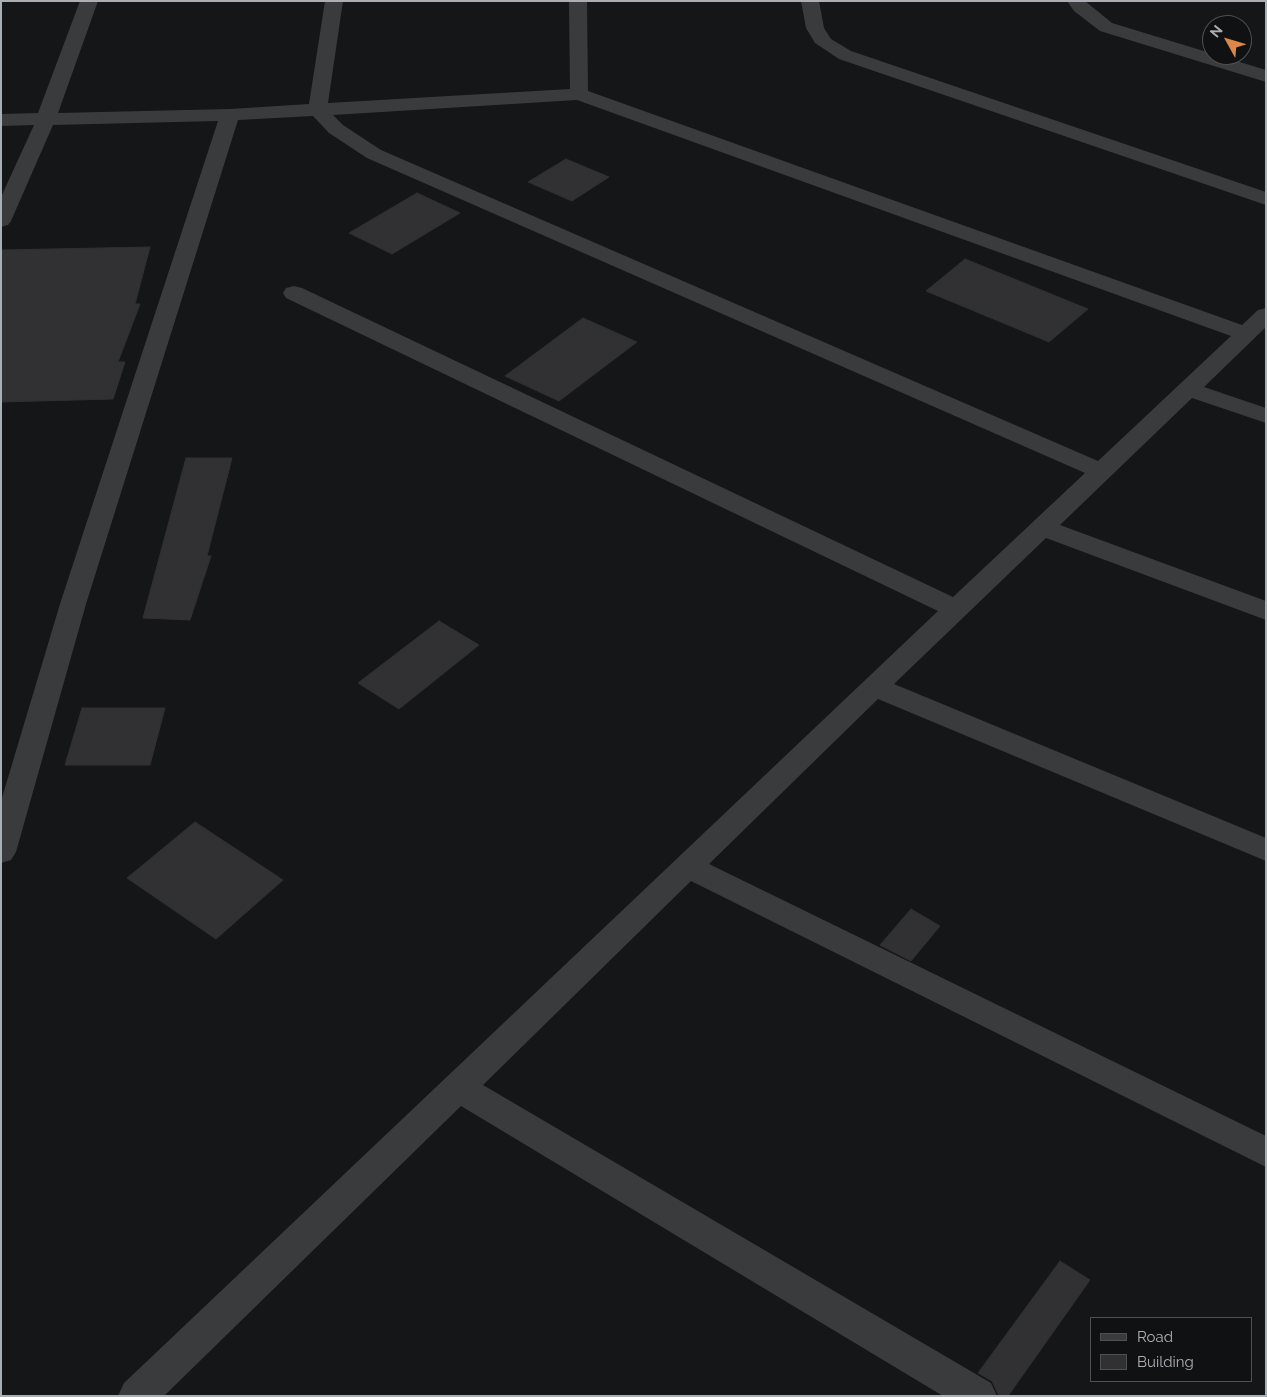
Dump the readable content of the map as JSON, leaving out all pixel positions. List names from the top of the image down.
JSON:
{
  "legend": ["Road", "Building"],
  "north": "top left"
}
